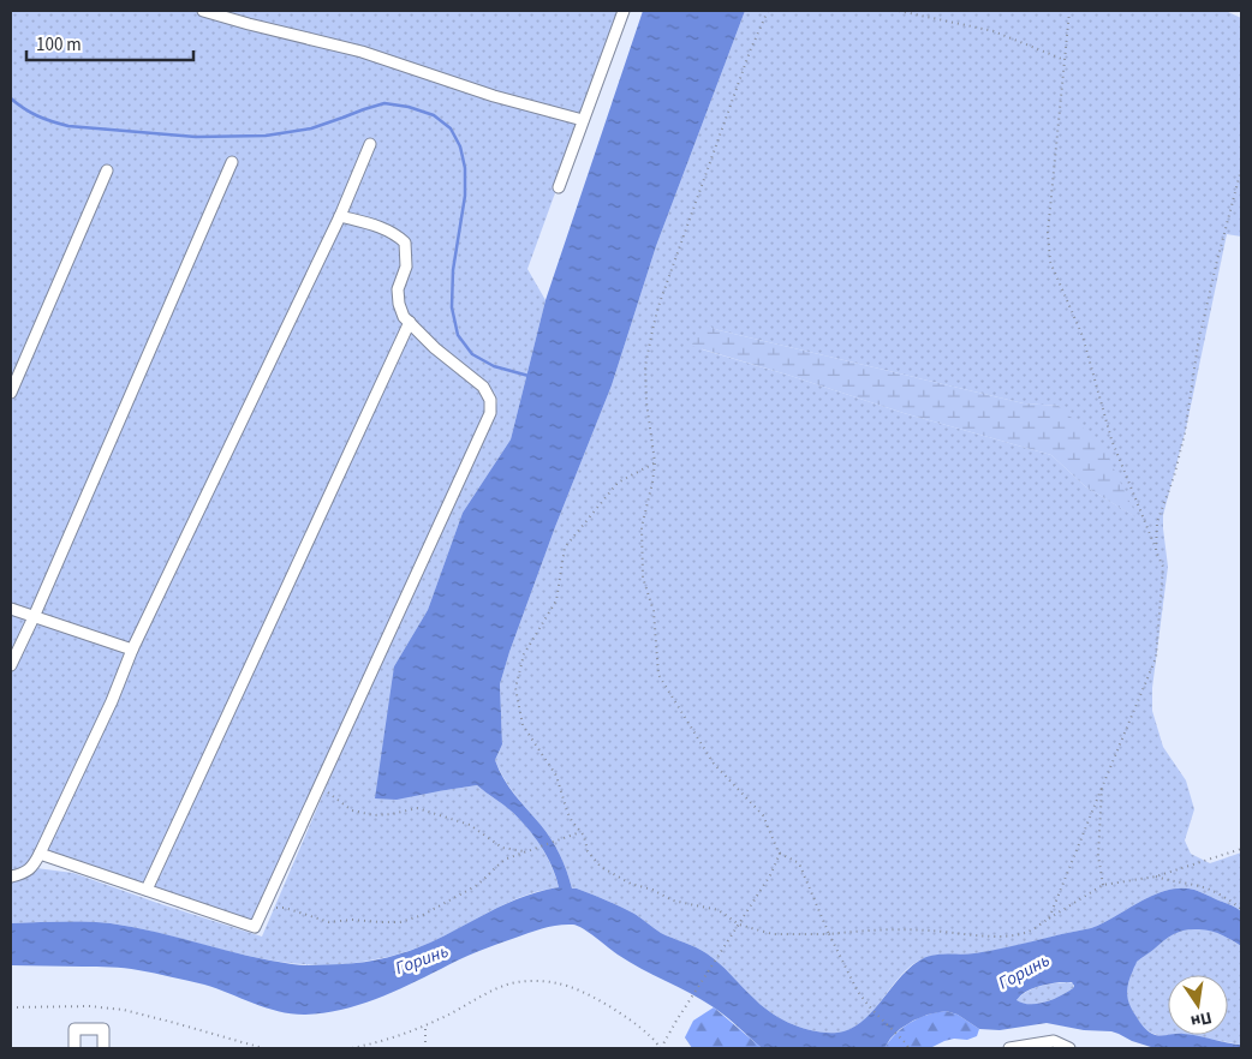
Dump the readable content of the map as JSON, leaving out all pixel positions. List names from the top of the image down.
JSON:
{
  "water": ["Горинь"],
  "scale_bar": "100 m",
  "north": "bottom"
}
